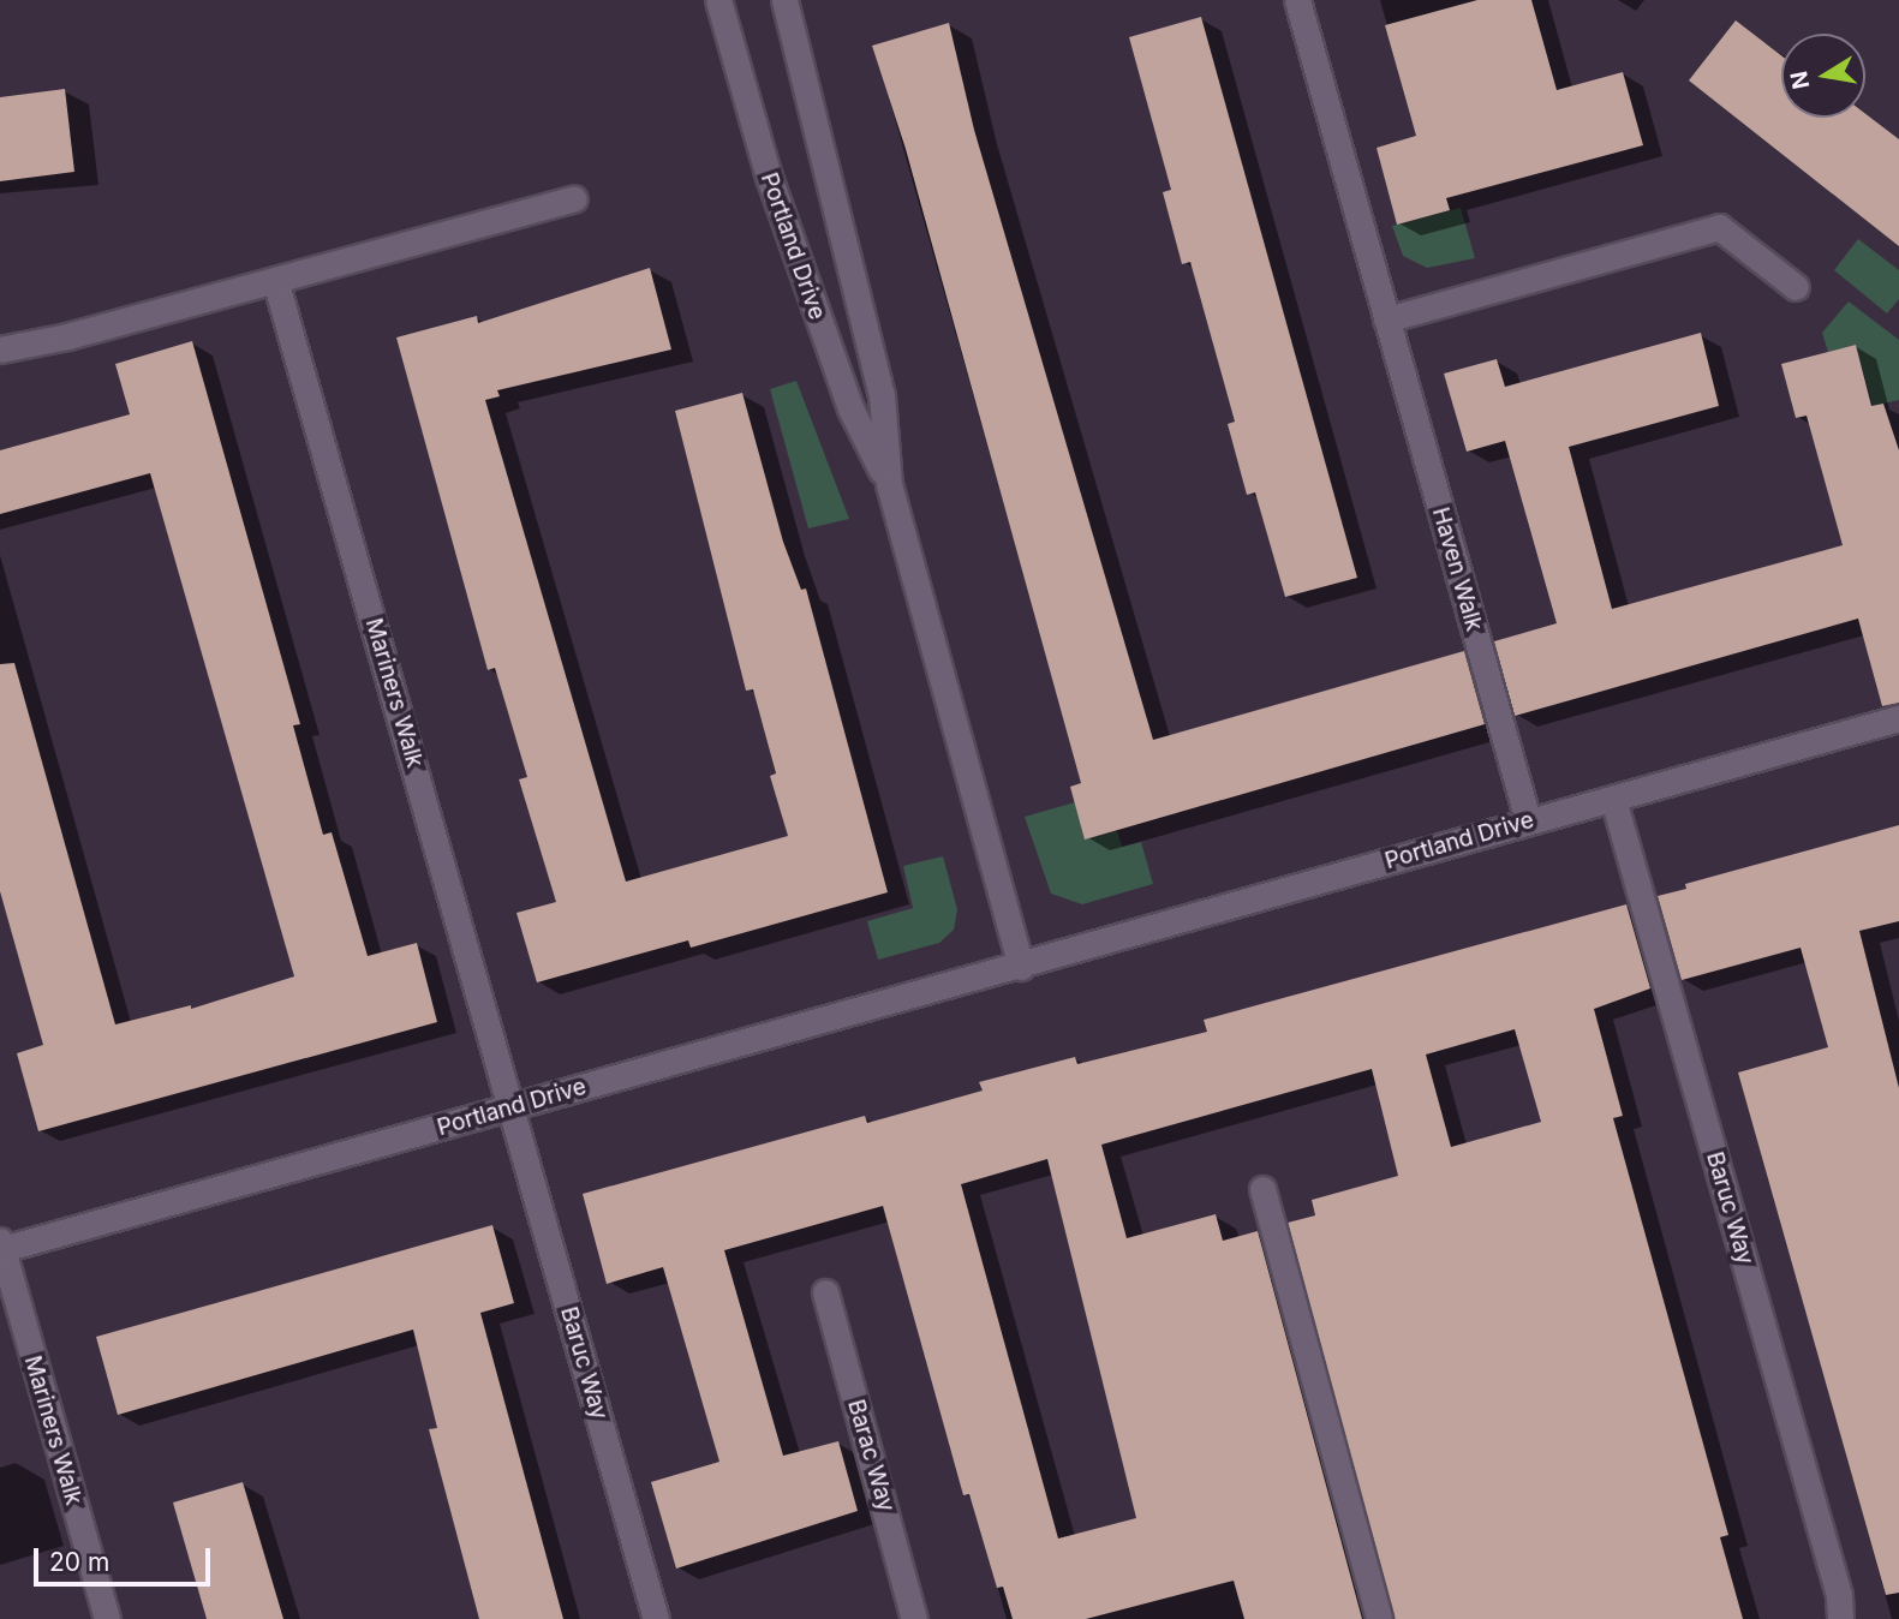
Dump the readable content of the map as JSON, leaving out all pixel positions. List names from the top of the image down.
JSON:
{
  "streets": {
    "street": [
      "Portland Drive",
      "Haven Walk",
      "Mariners Walk",
      "Baruc Way",
      "Barac Way"
    ]
  },
  "crossings": [
    ["Portland Drive", "Haven Walk"],
    ["Portland Drive", "Mariners Walk"],
    ["Portland Drive", "Baruc Way"],
    ["Mariners Walk", "Baruc Way"]
  ],
  "scale_bar": "20 m",
  "north": "left"
}
